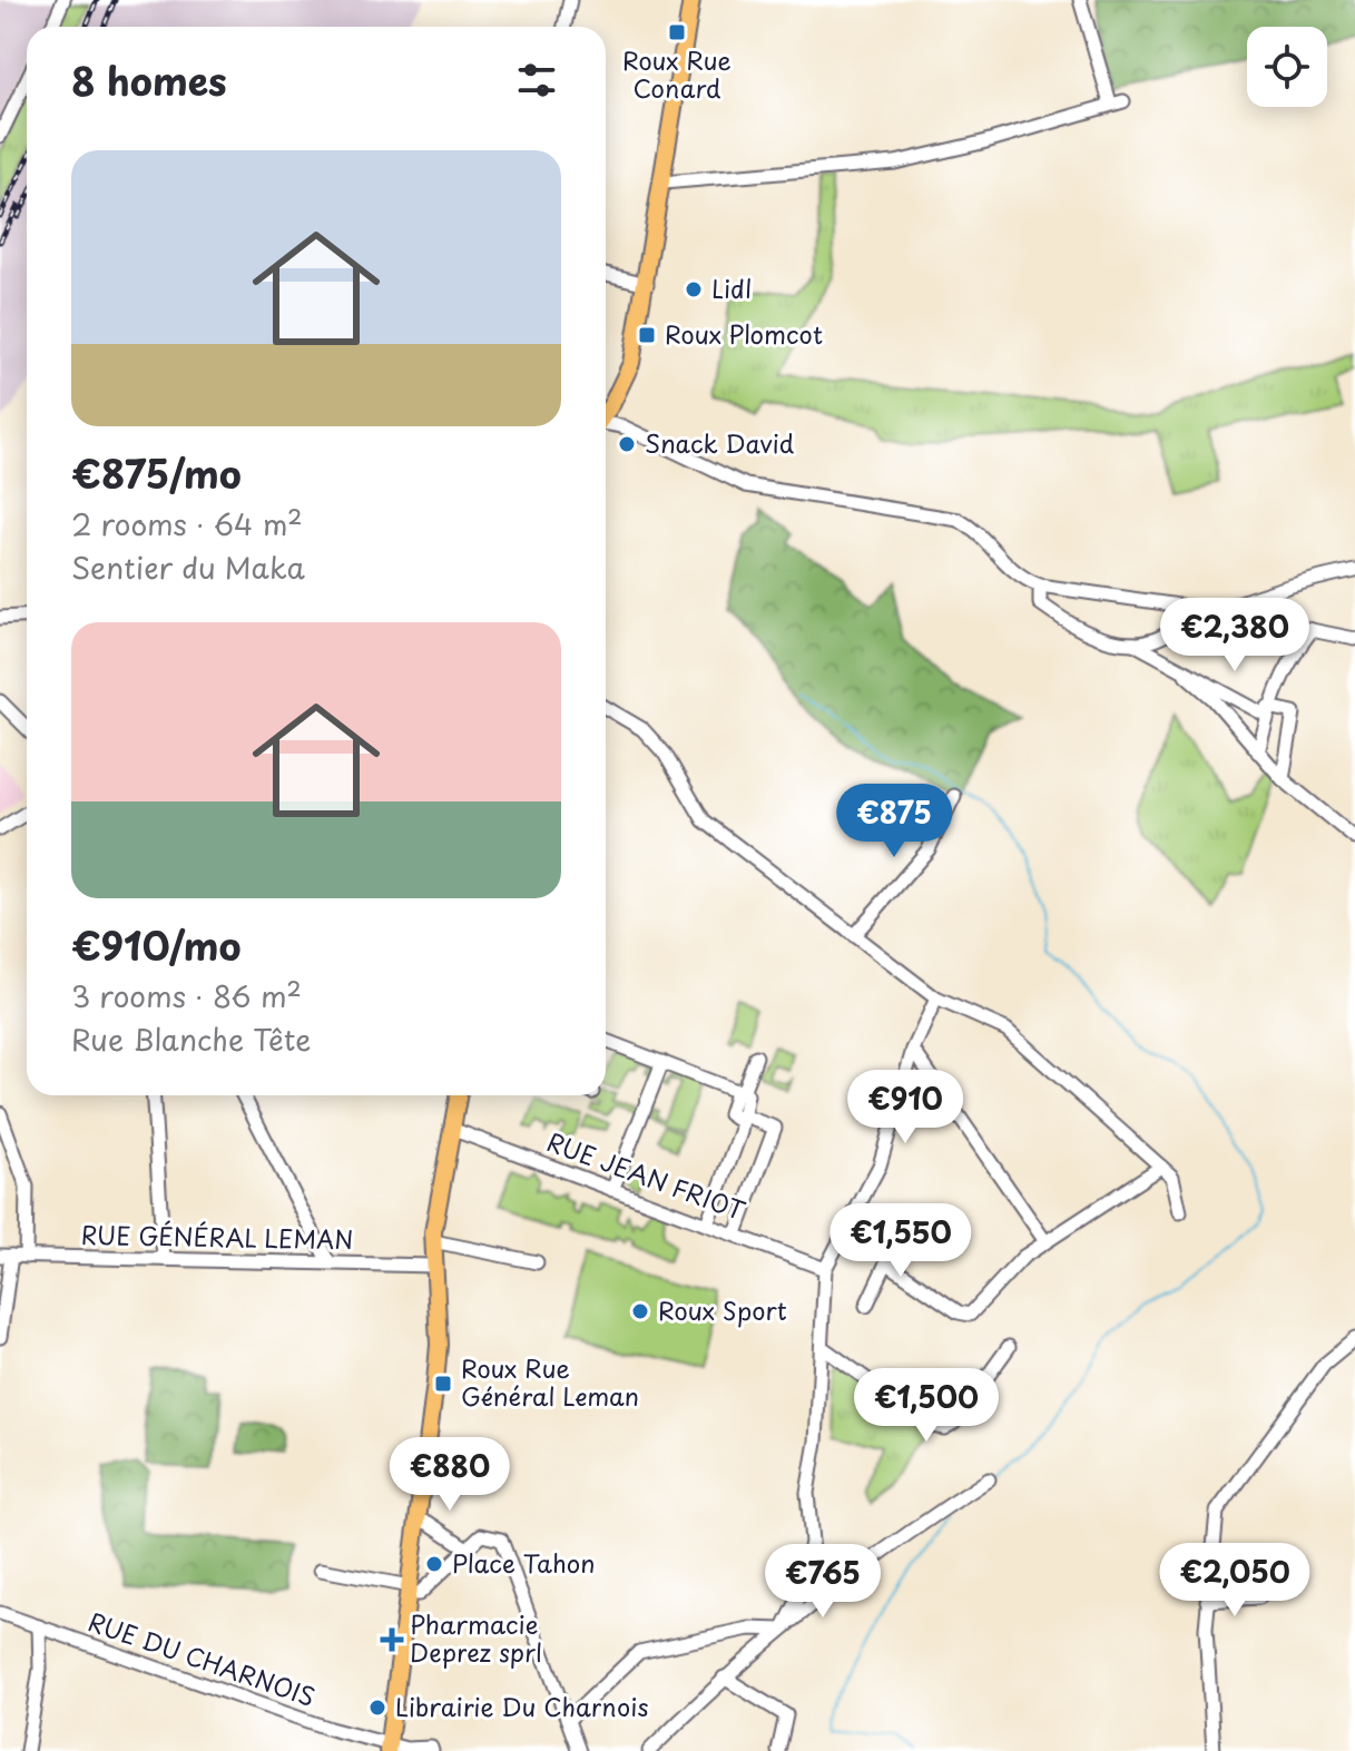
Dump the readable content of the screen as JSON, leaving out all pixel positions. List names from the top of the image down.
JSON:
{
  "streets": {
    "street": ["RUE JEAN FRIOT", "RUE GÉNÉRAL LEMAN", "RUE DU CHARNOIS"]
  },
  "places": {
    "transit": ["Roux Rue Conard", "Roux Plomcot", "Roux Rue Général Leman"],
    "other": [
      "Lidl",
      "Snack David",
      "Roux Sport",
      "Place Tahon",
      "Librairie Du Charnois"
    ],
    "health": ["Pharmacie Deprez sprl"]
  },
  "page": {
    "heading": "8 homes",
    "list": [
      {
        "name": "€875/mo",
        "note": "2 rooms · 64 m² · Sentier du Maka"
      },
      {
        "name": "€910/mo",
        "note": "3 rooms · 86 m² · Rue Blanche Tête"
      }
    ],
    "price": [
      "€2,380",
      "€875",
      "€910",
      "€1,550",
      "€1,500",
      "€880",
      "€2,050",
      "€765"
    ]
  }
}
